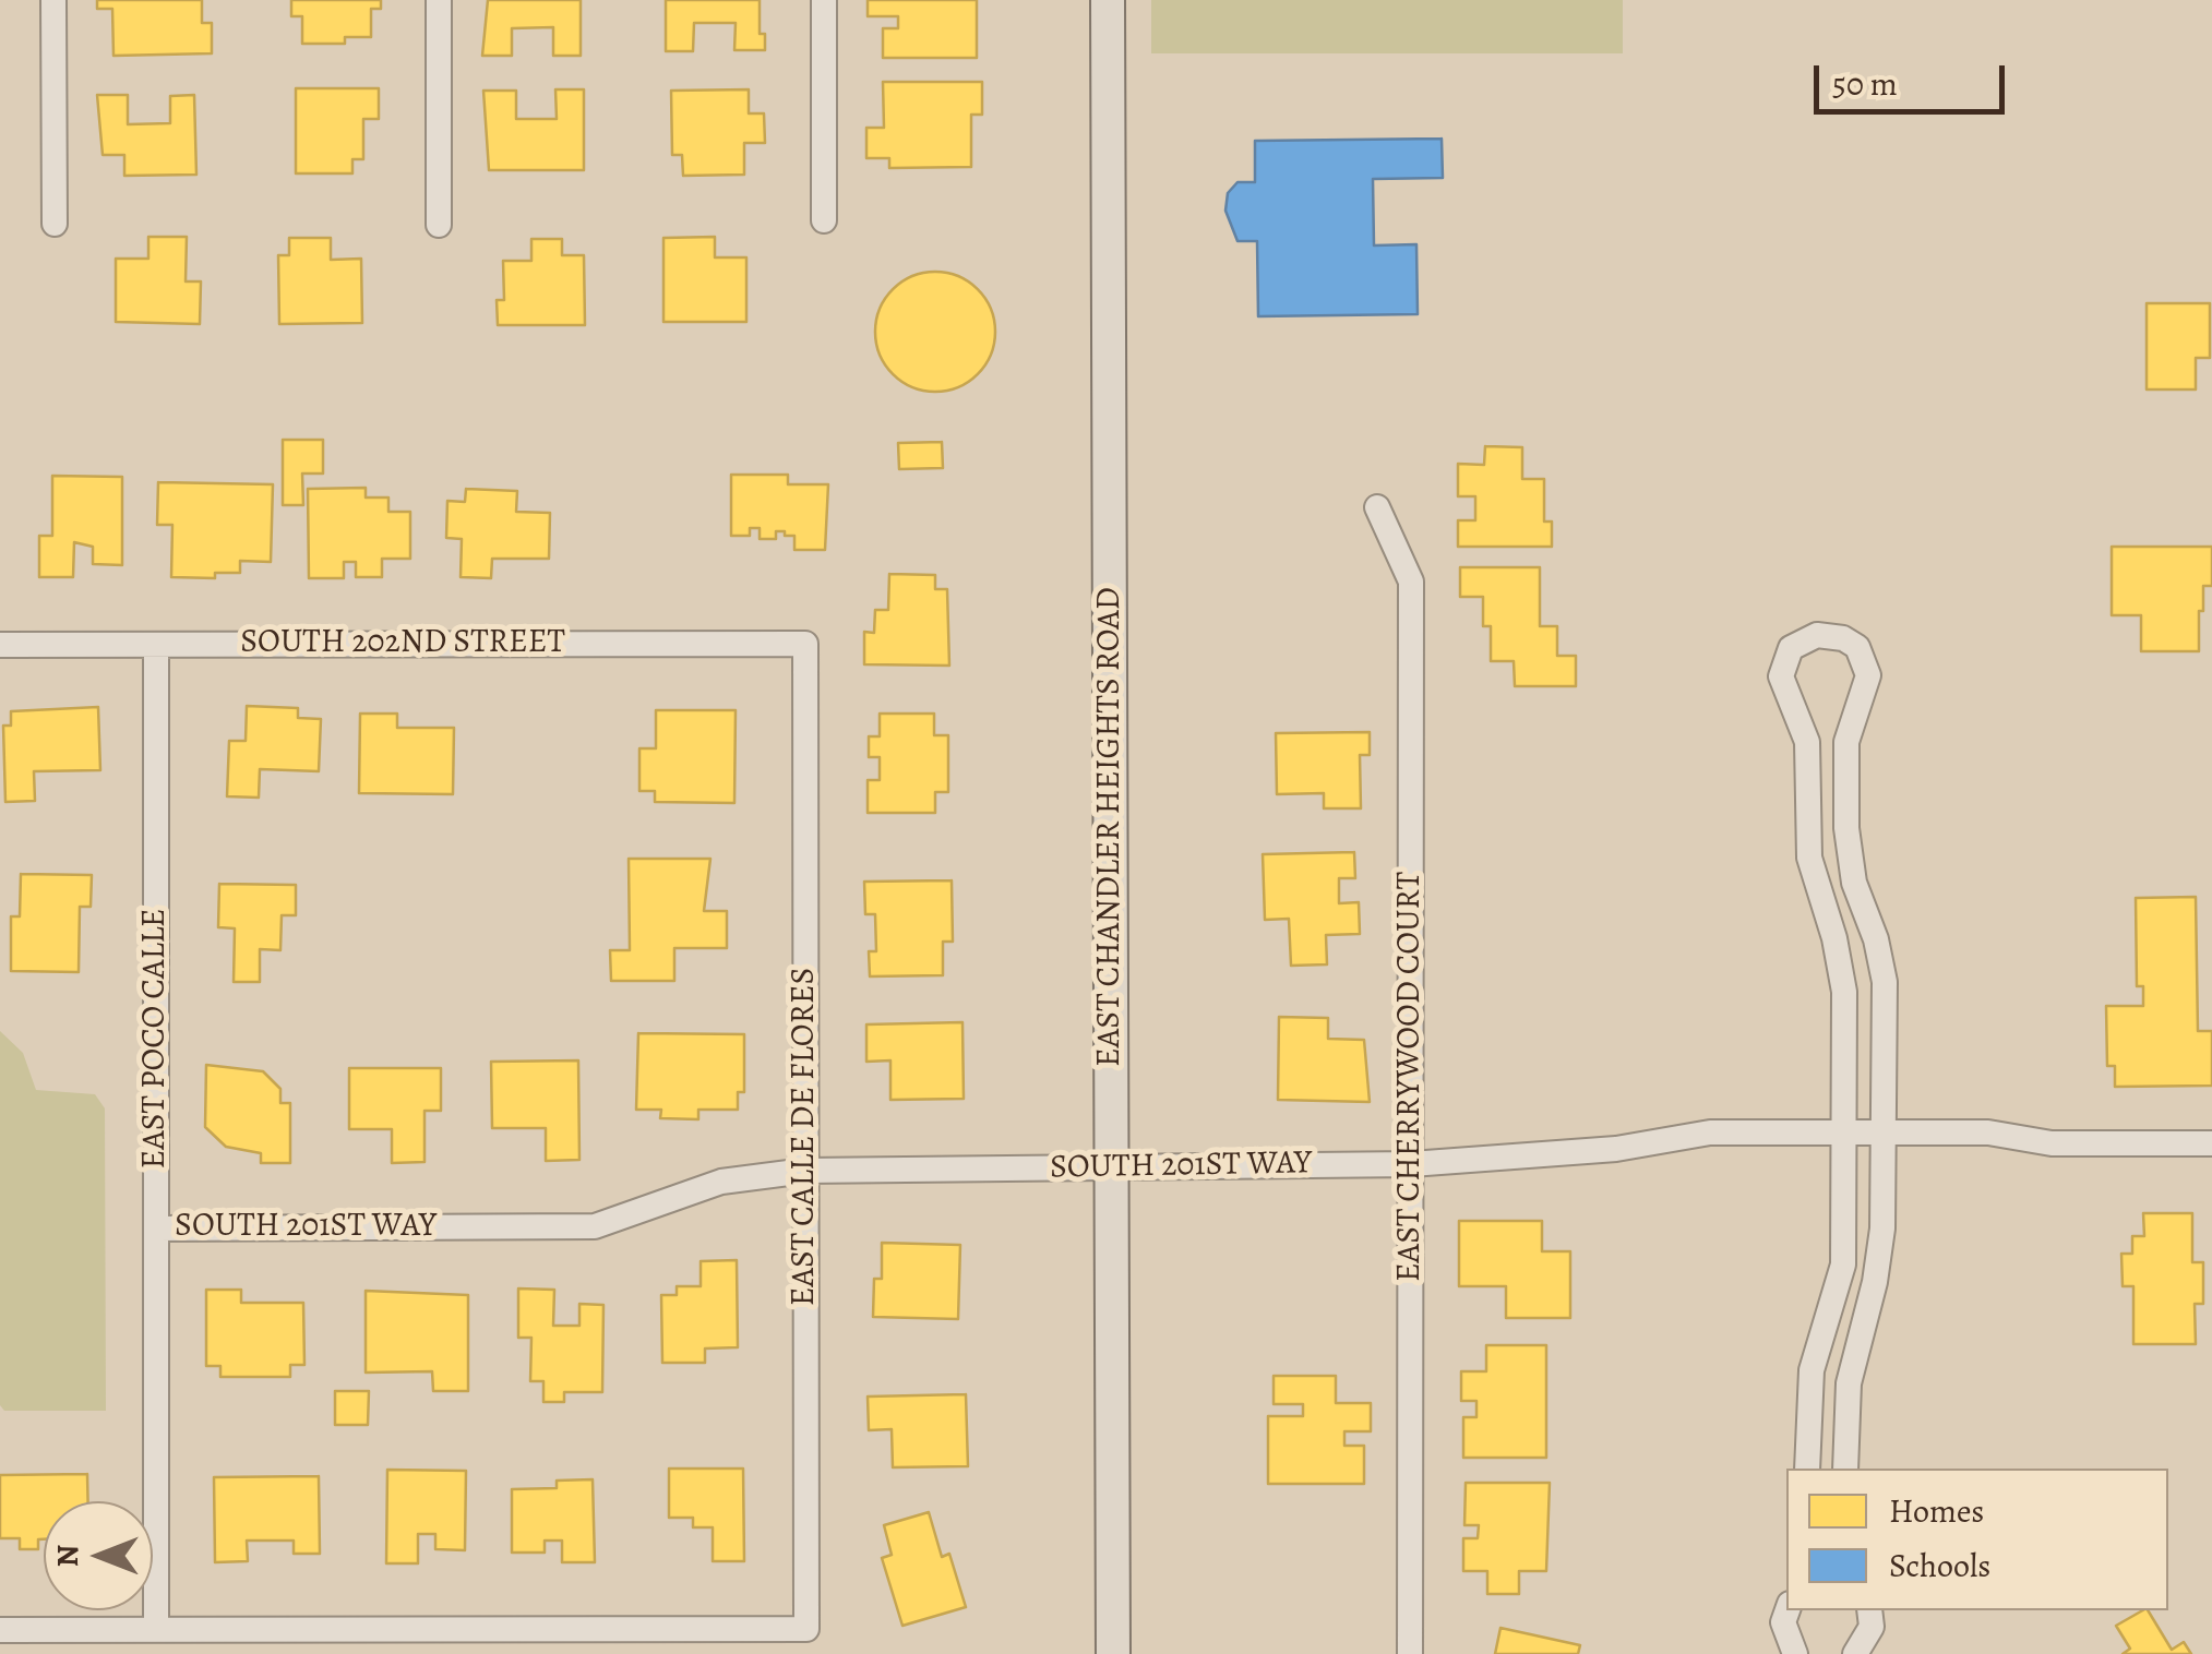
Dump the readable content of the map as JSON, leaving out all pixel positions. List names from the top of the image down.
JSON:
{
  "streets": {
    "main road": ["EAST CHANDLER HEIGHTS ROAD"],
    "street": [
      "SOUTH 202ND STREET",
      "EAST POCO CALLE",
      "EAST CHERRYWOOD COURT",
      "EAST CALLE DE FLORES",
      "SOUTH 201ST WAY"
    ]
  },
  "crossings": [
    ["SOUTH 202ND STREET", "EAST POCO CALLE"],
    ["SOUTH 202ND STREET", "EAST CALLE DE FLORES"],
    ["EAST CHANDLER HEIGHTS ROAD", "SOUTH 201ST WAY"],
    ["EAST POCO CALLE", "SOUTH 201ST WAY"],
    ["EAST CHERRYWOOD COURT", "SOUTH 201ST WAY"],
    ["EAST CALLE DE FLORES", "SOUTH 201ST WAY"]
  ],
  "legend": ["Homes", "Schools"],
  "scale_bar": "50 m",
  "north": "left"
}
